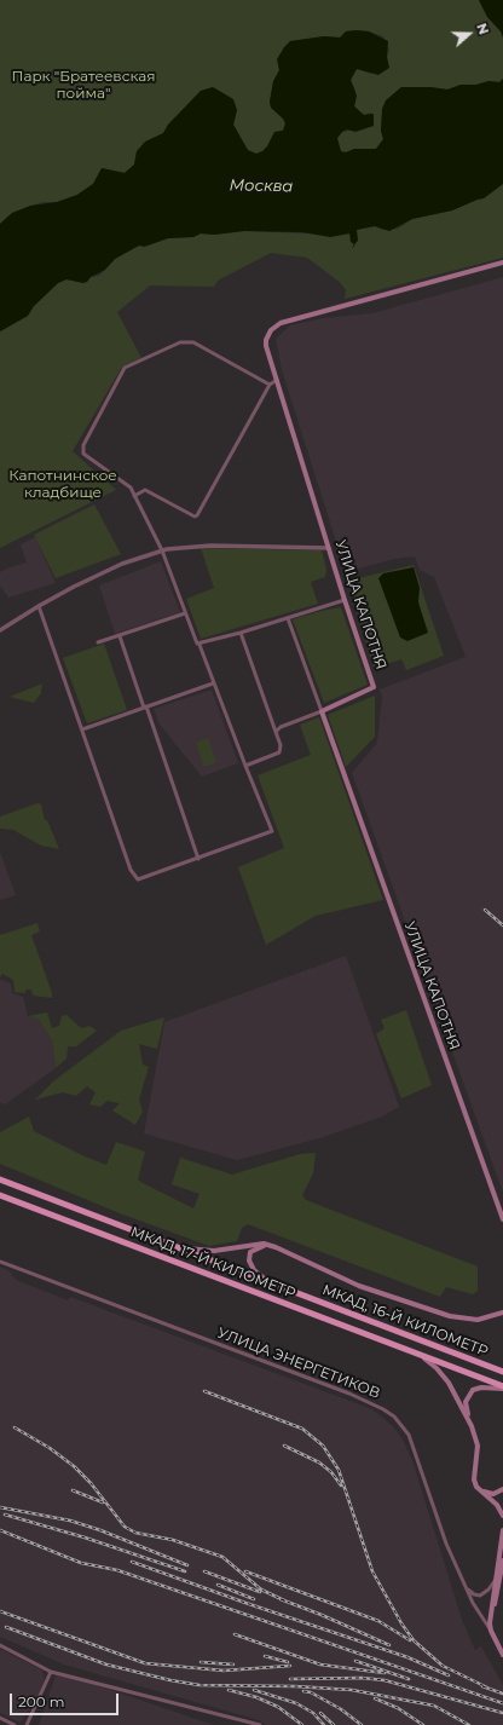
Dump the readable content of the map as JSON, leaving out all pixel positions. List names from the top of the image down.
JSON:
{
  "streets": {
    "highway": ["МКАД, 17-Й КИЛОМЕТР", "МКАД, 16-Й КИЛОМЕТР"],
    "main road": ["УЛИЦА КАПОТНЯ", "УЛИЦА ЭНЕРГЕТИКОВ"]
  },
  "crossings": [
    ["МКАД, 17-Й КИЛОМЕТР", "МКАД, 16-Й КИЛОМЕТР"]
  ],
  "water": ["Москва"],
  "parks": ["Парк \"Братеевская пойма\"", "Капотнинское кладбище"],
  "scale_bar": "200 m",
  "north": "right"
}
